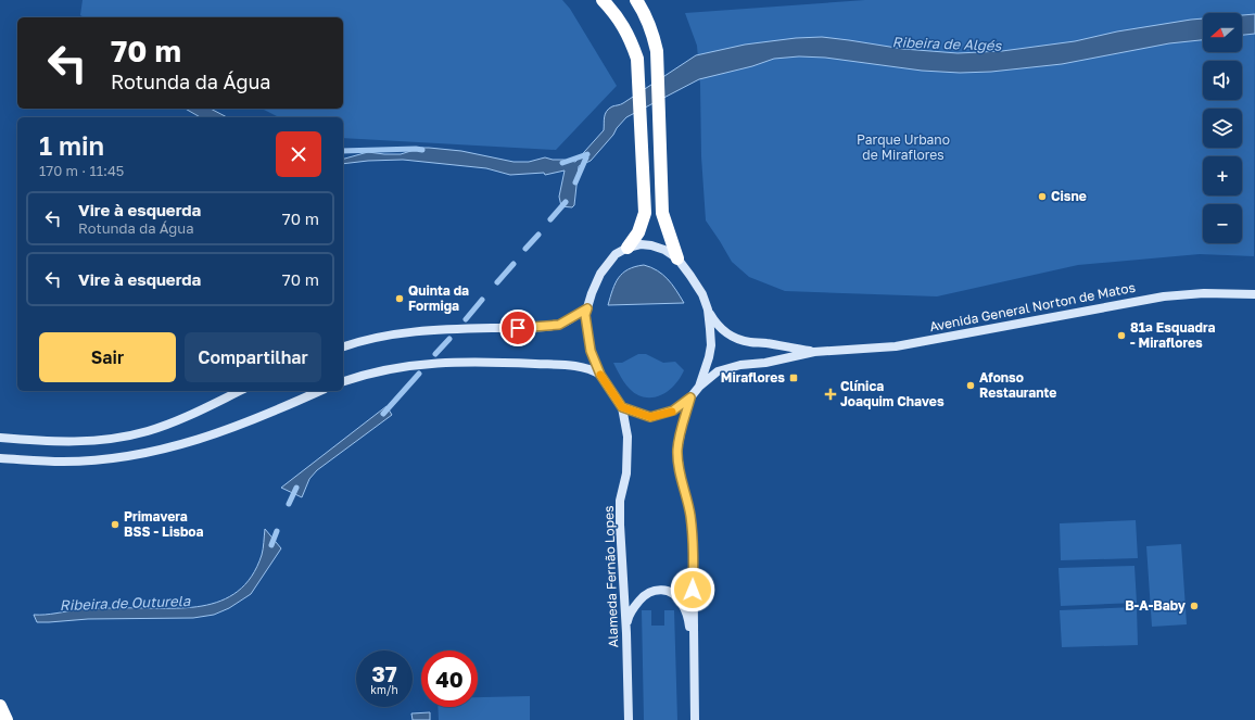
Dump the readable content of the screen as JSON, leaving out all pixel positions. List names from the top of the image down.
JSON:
{
  "streets": {
    "street": ["Avenida General Norton de Matos", "Alameda Fernão Lopes"]
  },
  "crossings": [
    ["Avenida General Norton de Matos", "Alameda Fernão Lopes"]
  ],
  "water": ["Ribeira de Algés", "Ribeira de Outurela"],
  "parks": ["Parque Urbano de Miraflores"],
  "places": {
    "other": [
      "Cisne",
      "Quinta da Formiga",
      "81ª Esquadra - Miraflores",
      "Afonso Restaurante",
      "Primavera BSS - Lisboa",
      "B-A-Baby"
    ],
    "transit": ["Miraflores"],
    "health": ["Clínica Joaquim Chaves"]
  },
  "north": "left",
  "page": {
    "map_buttons": ["+", "−"],
    "turn": ["70 m", "Rotunda da Água"],
    "heading": ["1 min", "170 m · 11:45"],
    "list": [
      {
        "name": "Vire à esquerda",
        "note": "Rotunda da Água",
        "value": "70 m"
      },
      {
        "name": "Vire à esquerda",
        "value": "70 m"
      }
    ],
    "buttons": ["Sair", "Compartilhar"],
    "speed": "37 km/h",
    "limit": "40"
  }
}
